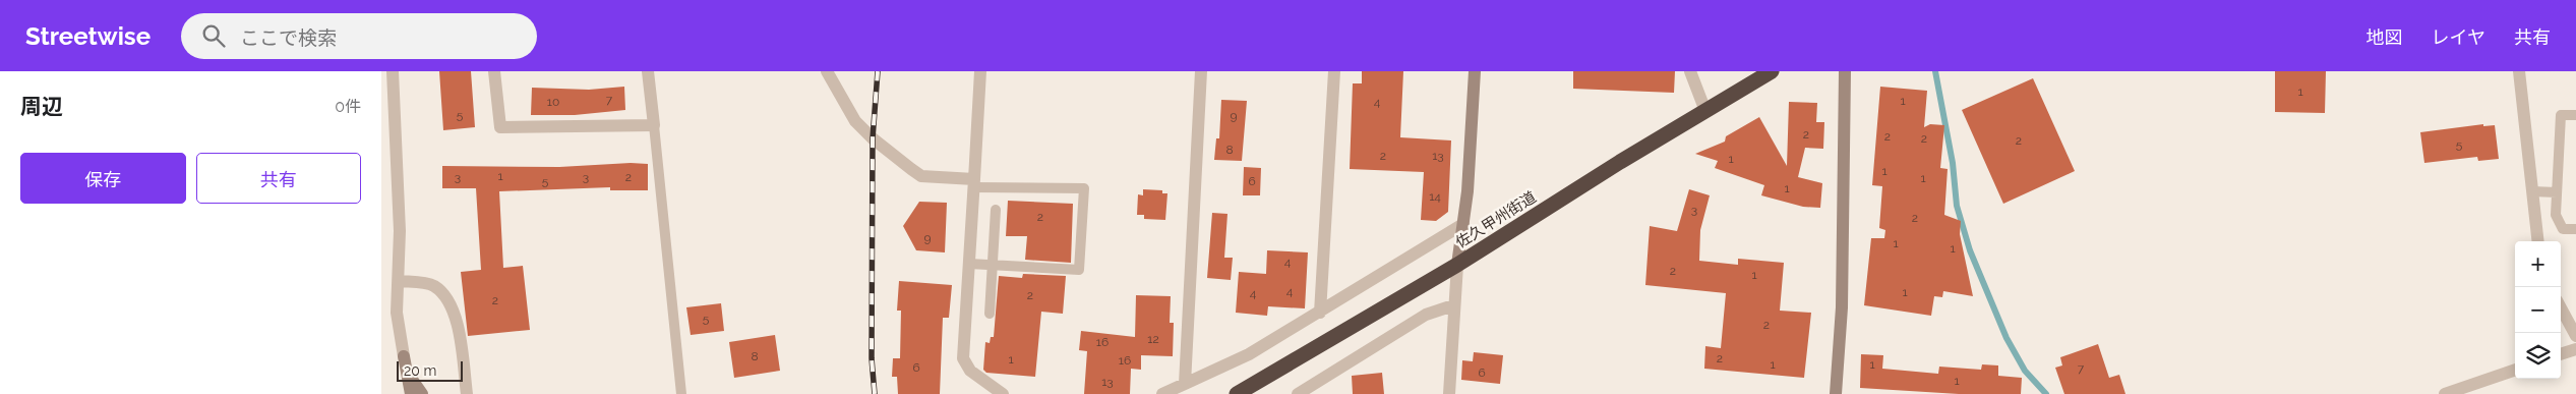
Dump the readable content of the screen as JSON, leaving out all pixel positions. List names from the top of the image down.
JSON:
{
  "streets": {
    "highway": ["佐久甲州街道"]
  },
  "house_numbers": [
    "1",
    "7",
    "1",
    "10",
    "4",
    "5",
    "9",
    "2",
    "2",
    "2",
    "2",
    "5",
    "8",
    "2",
    "13",
    "1",
    "1",
    "1",
    "3",
    "3",
    "2",
    "1",
    "5",
    "6",
    "1",
    "14",
    "3",
    "2",
    "2",
    "9",
    "1",
    "1",
    "4",
    "2",
    "1",
    "4",
    "1",
    "4",
    "2",
    "2",
    "5",
    "2",
    "12",
    "16",
    "8",
    "2",
    "1",
    "16",
    "1",
    "1",
    "6",
    "7",
    "6",
    "1",
    "13"
  ],
  "scale_bar": "20 m",
  "page": {
    "header": "Streetwise",
    "search": "ここで検索",
    "nav": ["地図", "レイヤ", "共有"],
    "heading": ["周辺", "0件"],
    "buttons": ["保存", "共有"],
    "map_buttons": ["+", "−"],
    "scale": "20 m"
  }
}
